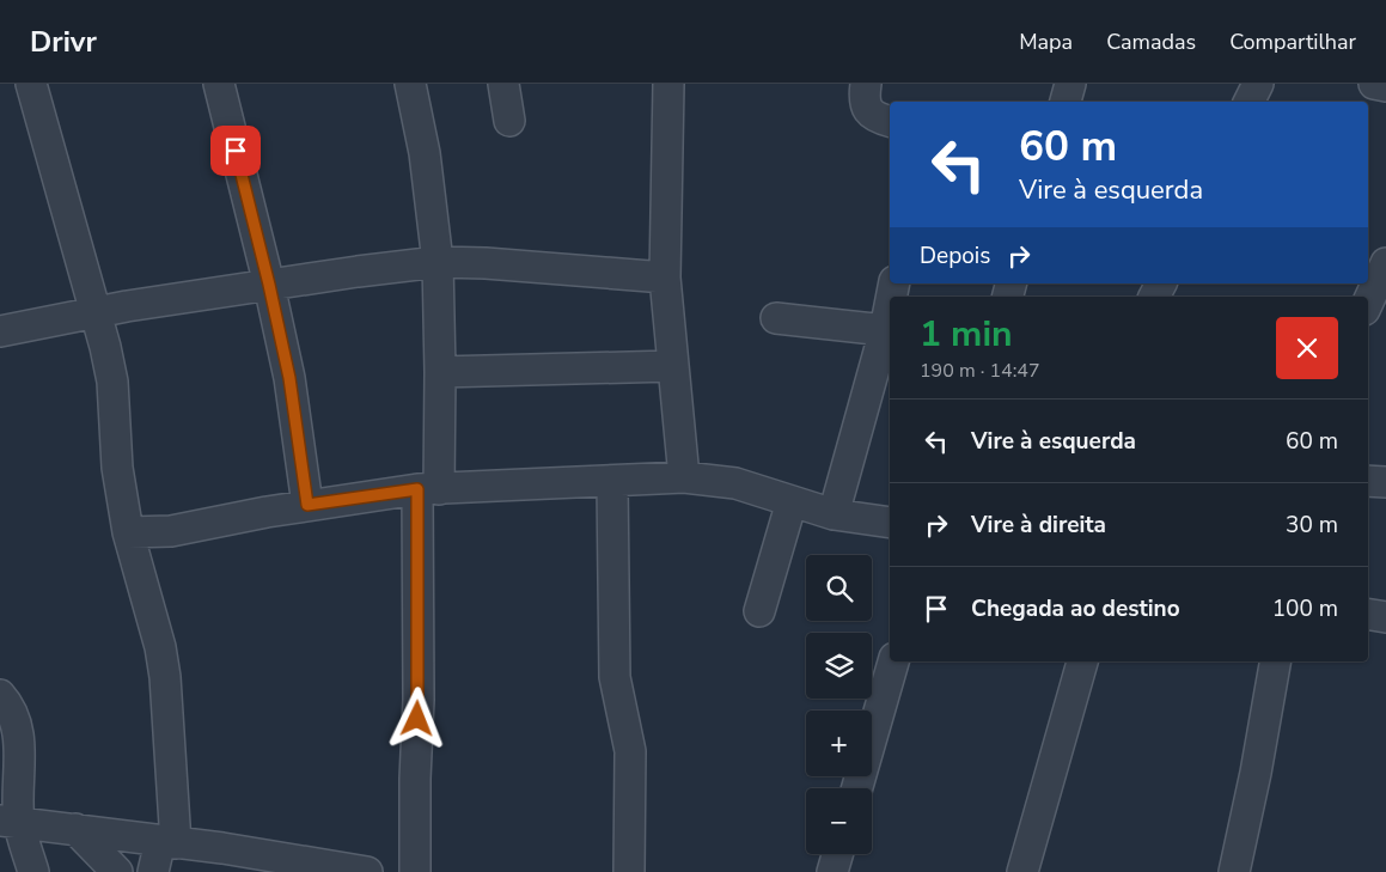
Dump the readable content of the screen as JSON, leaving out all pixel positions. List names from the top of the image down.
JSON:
{
  "page": {
    "header": "Drivr",
    "nav": ["Mapa", "Camadas", "Compartilhar"],
    "turn": ["60 m", "Vire à esquerda"],
    "then": "Depois",
    "heading": ["1 min", "190 m · 14:47"],
    "list": [
      {
        "name": "Vire à esquerda",
        "value": "60 m"
      },
      {
        "name": "Vire à direita",
        "value": "30 m"
      },
      {
        "name": "Chegada ao destino",
        "value": "100 m"
      }
    ],
    "map_buttons": ["+", "−"]
  }
}
